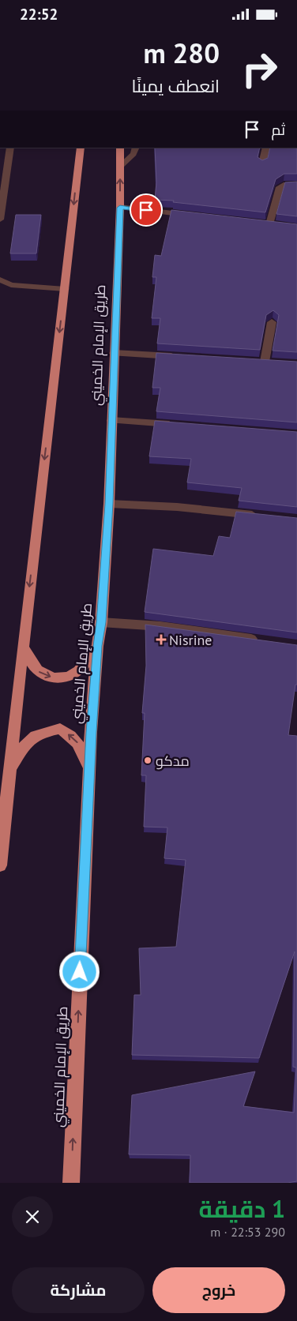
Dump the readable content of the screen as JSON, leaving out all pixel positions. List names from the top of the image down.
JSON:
{
  "streets": {
    "highway": ["طريق الإمام الخميني"]
  },
  "places": {
    "health": ["Nisrine"],
    "other": ["مدكو"]
  },
  "page": {
    "status": "22:52",
    "turn": ["280 m", "انعطف يمينًا"],
    "then": "ثم",
    "heading": ["1 دقيقة", "290 m · 22:53"],
    "buttons": ["خروج", "مشاركة"]
  }
}
